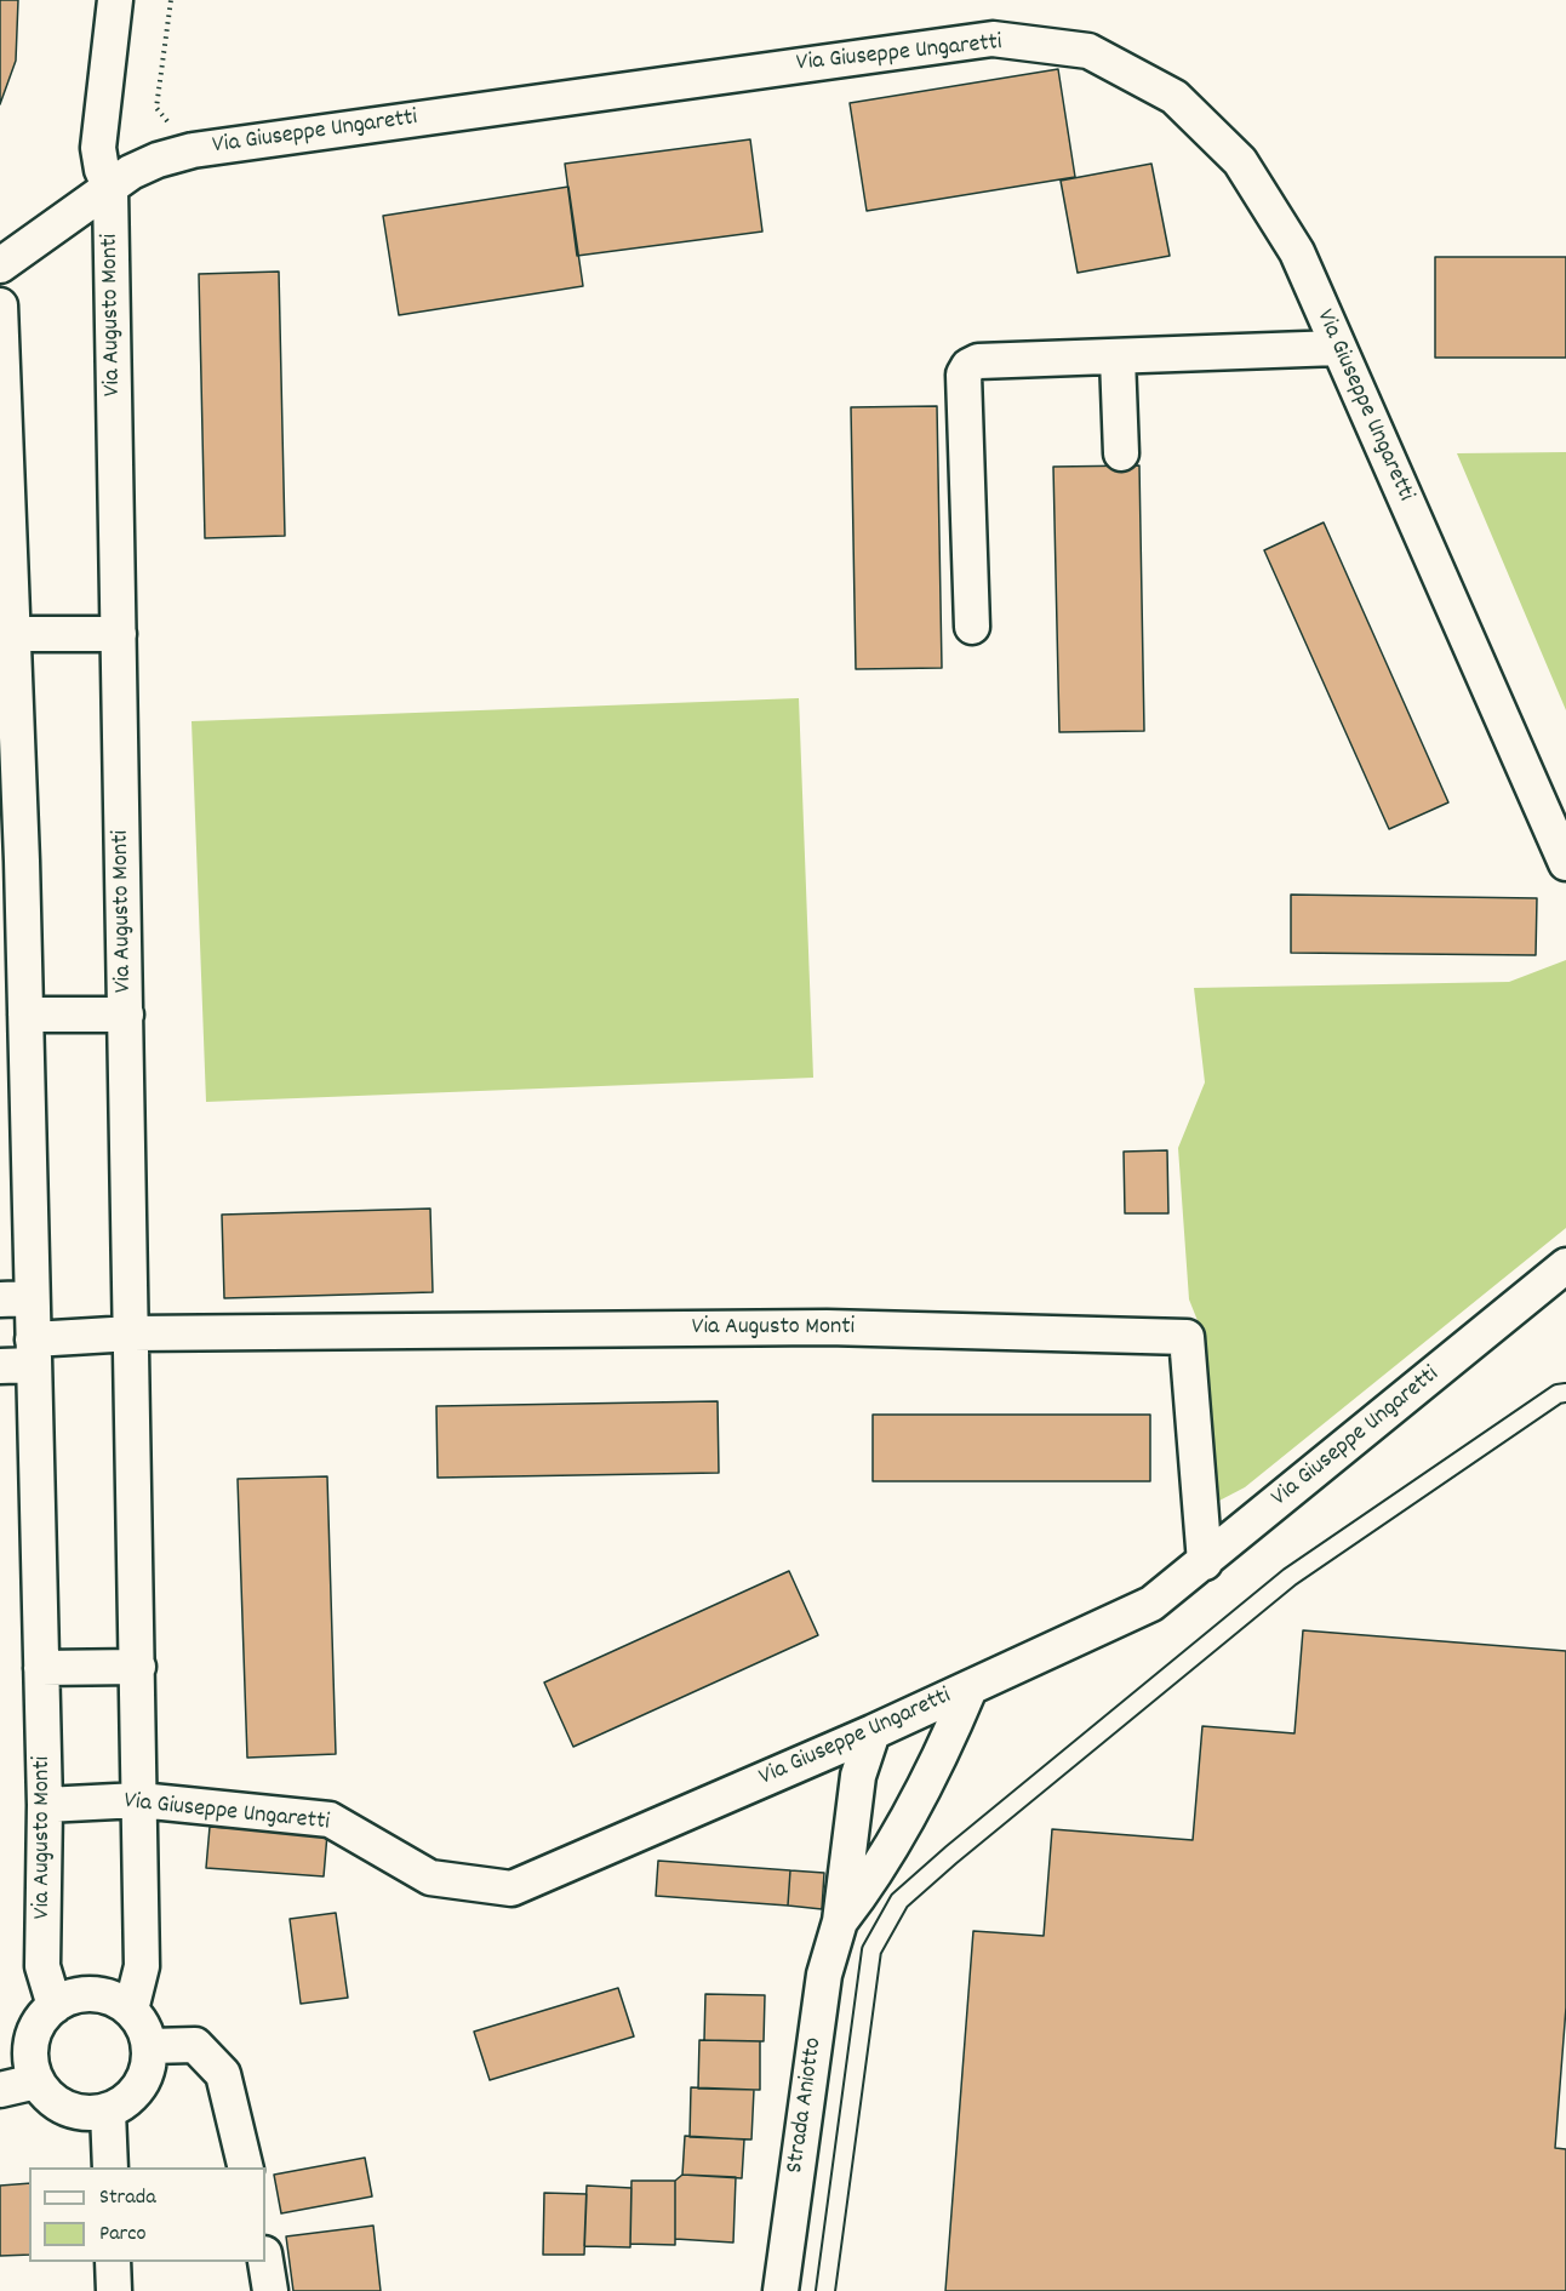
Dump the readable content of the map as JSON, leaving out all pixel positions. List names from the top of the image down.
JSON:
{
  "streets": {
    "street": ["Via Giuseppe Ungaretti", "Via Augusto Monti", "Strada Aniotto"]
  },
  "crossings": [
    ["Via Giuseppe Ungaretti", "Via Augusto Monti"],
    ["Via Giuseppe Ungaretti", "Strada Aniotto"]
  ],
  "legend": ["Strada", "Parco"]
}
